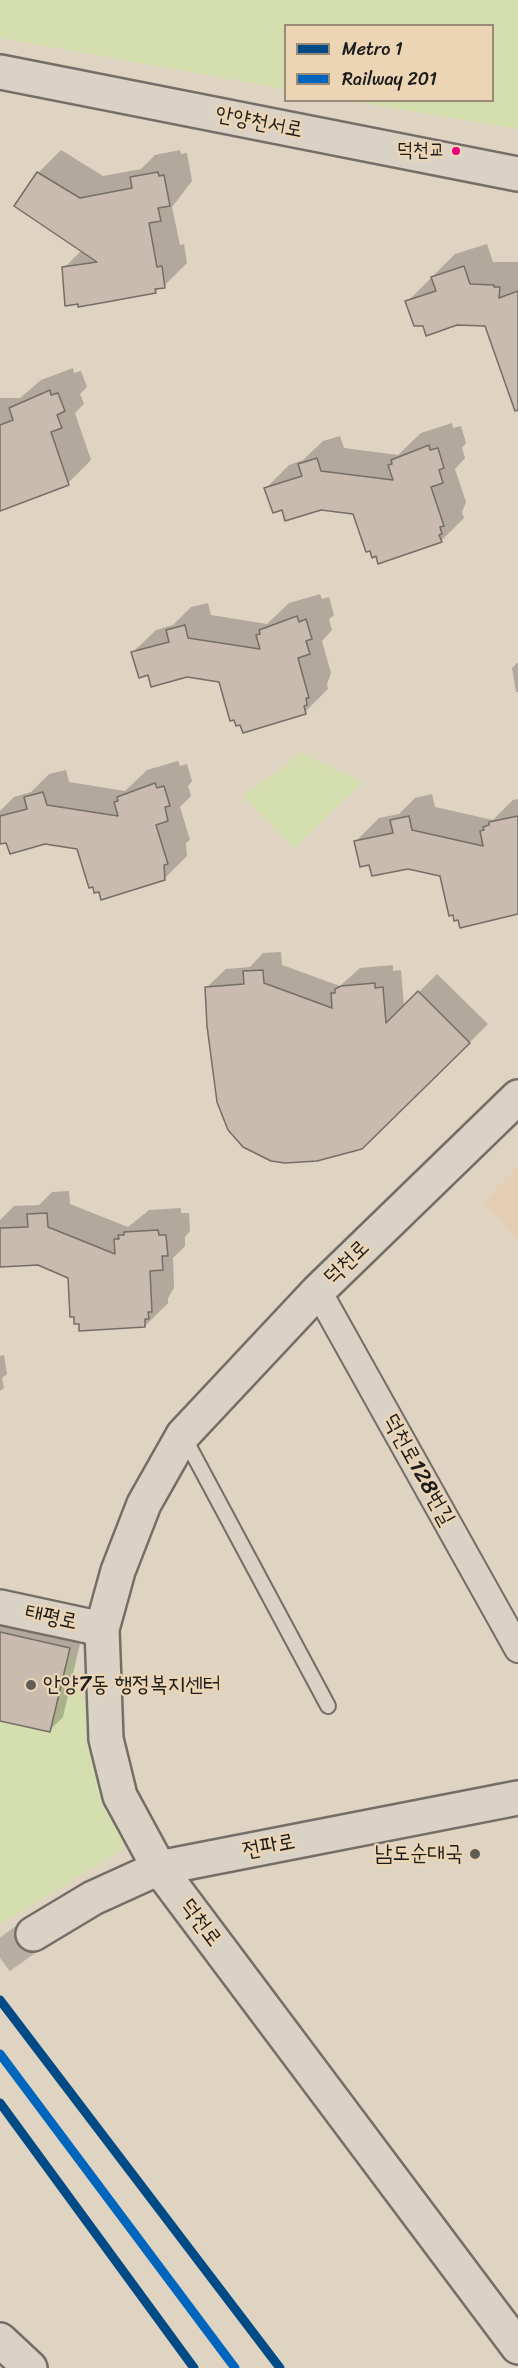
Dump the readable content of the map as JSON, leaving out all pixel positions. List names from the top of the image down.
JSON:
{
  "streets": {
    "street": [
      "안양천서로",
      "덕천로",
      "덕천로128번길",
      "태평로",
      "전파로"
    ]
  },
  "crossings": [
    ["덕천로", "덕천로128번길"],
    ["덕천로", "태평로"],
    ["덕천로", "전파로"]
  ],
  "places": ["덕천교", "안양7동 행정복지센터", "남도순대국"],
  "lines": ["metro line 1", "rail line 201"],
  "legend": ["Metro 1", "Railway 201"]
}
